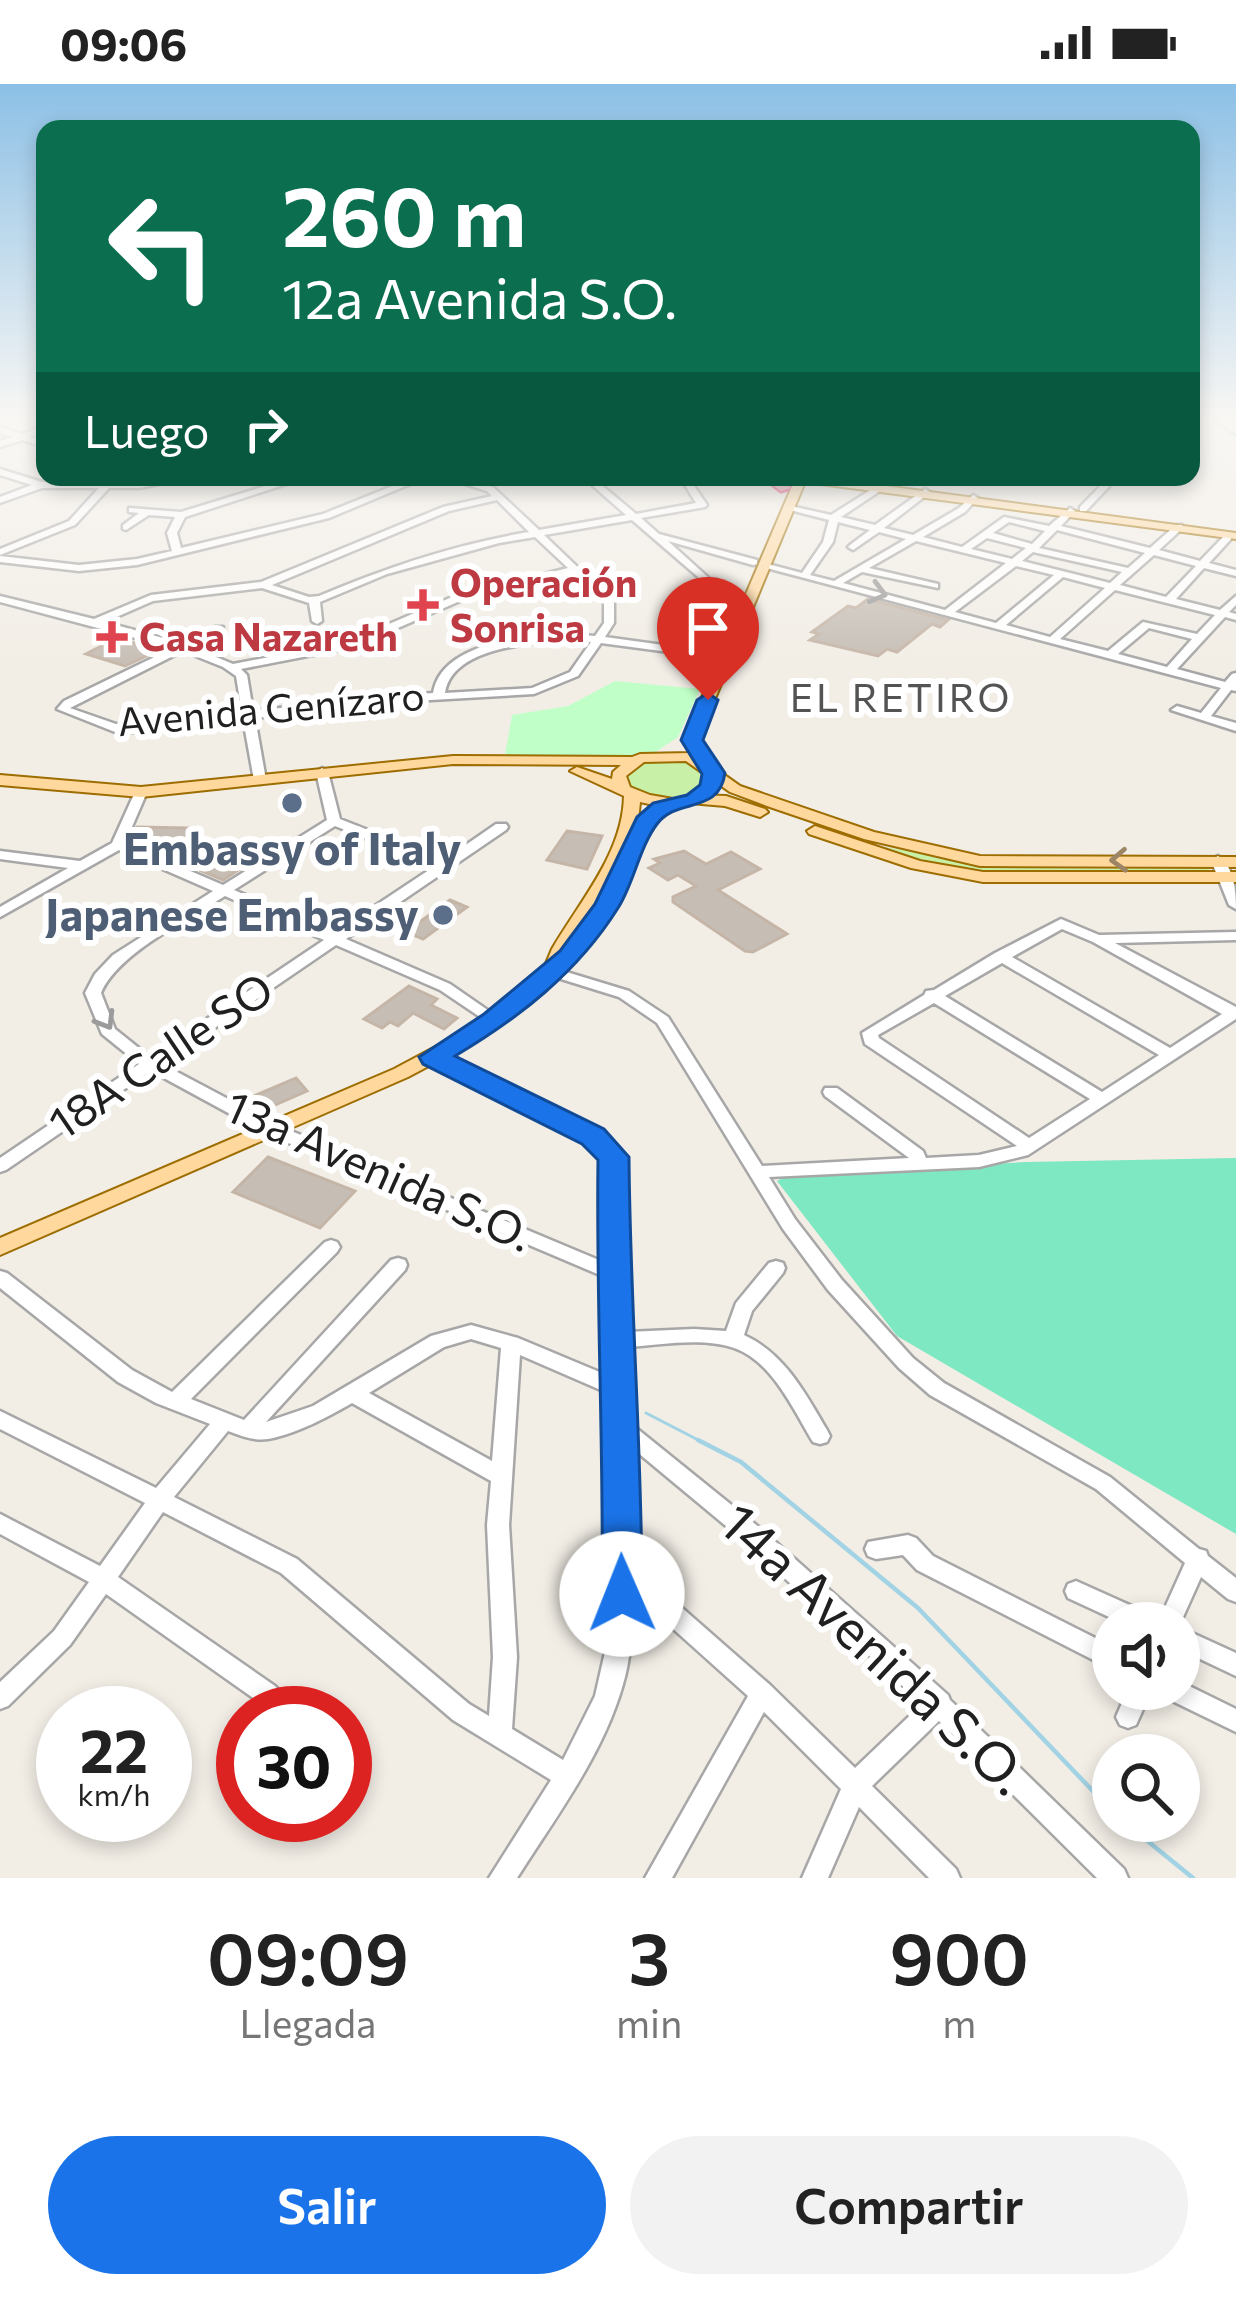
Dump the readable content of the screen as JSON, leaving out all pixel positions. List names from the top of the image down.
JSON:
{
  "streets": {
    "street": [
      "Avenida Genízaro",
      "18A Calle SO",
      "13a Avenida S.O.",
      "14a Avenida S.O."
    ]
  },
  "crossings": [
    ["18A Calle SO", "13a Avenida S.O."]
  ],
  "districts": ["EL RETIRO"],
  "places": {
    "health": ["Operación Sonrisa", "Casa Nazareth"],
    "other": ["Embassy of Italy", "Japanese Embassy"]
  },
  "page": {
    "status": "09:06",
    "turn": ["260 m", "12a Avenida S.O."],
    "then": "Luego",
    "speed": "22 km/h",
    "limit": "30",
    "eta": [
      "09:09",
      "Llegada",
      "3",
      "min",
      "900",
      "m"
    ],
    "buttons": ["Salir", "Compartir"]
  }
}
